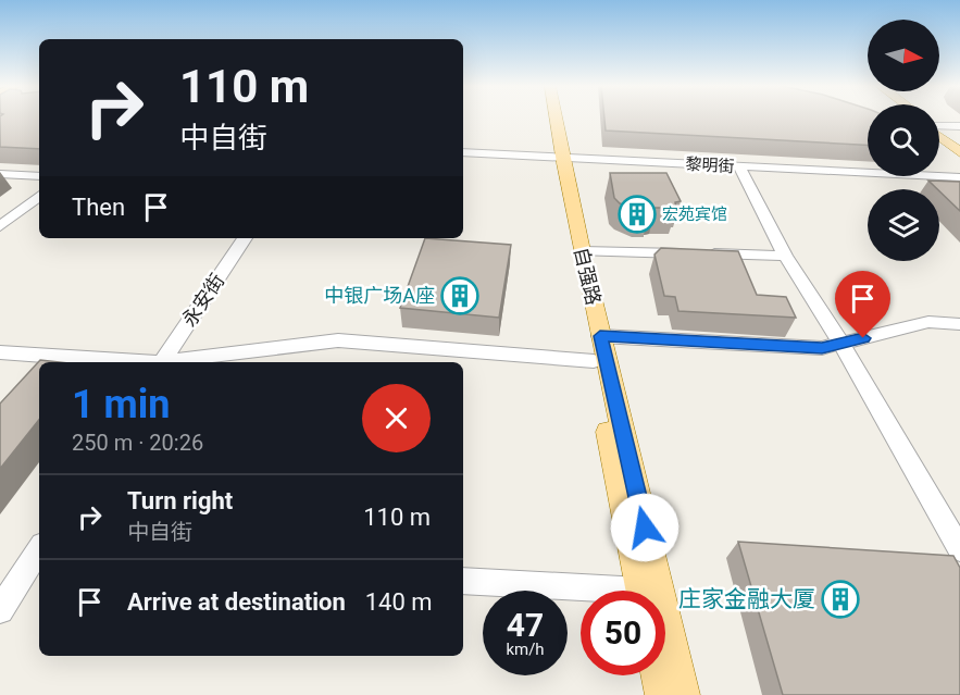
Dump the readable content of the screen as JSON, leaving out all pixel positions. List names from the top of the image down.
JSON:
{
  "streets": {
    "main road": ["自强路"],
    "street": ["黎明街", "永安街"]
  },
  "crossings": [
    ["黎明街", "自强路"]
  ],
  "places": {
    "building": ["宏苑宾馆", "中银广场A座", "庄家金融大厦"]
  },
  "north": "right",
  "page": {
    "turn": ["110 m", "中自街"],
    "then": "Then",
    "heading": ["1 min", "250 m · 20:26"],
    "list": [
      {
        "name": "Turn right",
        "note": "中自街",
        "value": "110 m"
      },
      {
        "name": "Arrive at destination",
        "value": "140 m"
      }
    ],
    "speed": "47 km/h",
    "limit": "50"
  }
}
